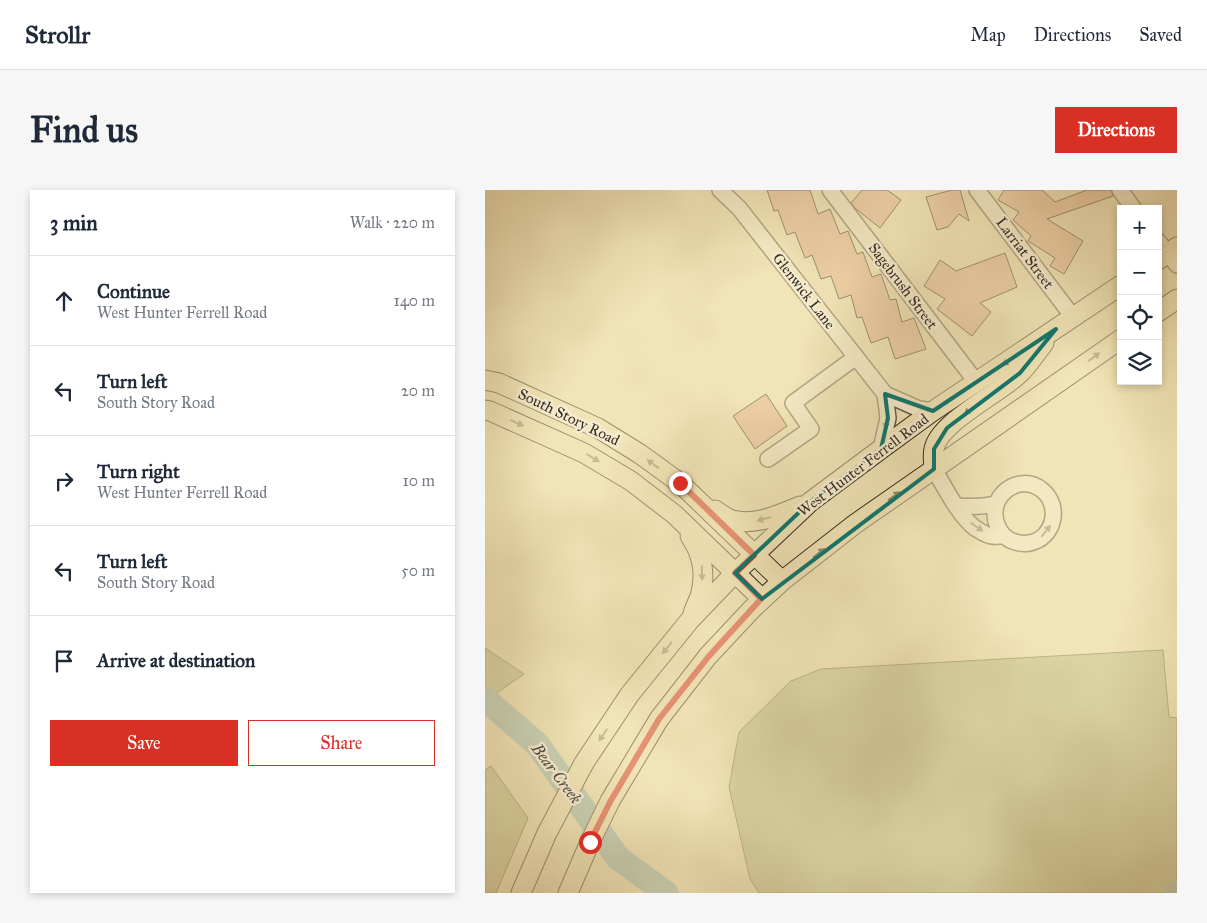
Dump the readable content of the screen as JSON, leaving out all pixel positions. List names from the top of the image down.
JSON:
{
  "streets": {
    "main road": ["South Story Road", "West Hunter Ferrell Road"],
    "street": ["Larriat Street", "Sagebrush Street", "Glenwick Lane"]
  },
  "crossings": [
    ["Larriat Street", "West Hunter Ferrell Road"],
    ["Sagebrush Street", "West Hunter Ferrell Road"],
    ["Glenwick Lane", "West Hunter Ferrell Road"],
    ["South Story Road", "West Hunter Ferrell Road"]
  ],
  "water": ["Bear Creek"],
  "page": {
    "header": "Strollr",
    "nav": ["Map", "Directions", "Saved"],
    "buttons": [
      "Directions",
      ["Save", "Share"]
    ],
    "title": "Find us",
    "heading": ["3 min", "Walk · 220 m"],
    "map_buttons": ["+", "−"],
    "list": [
      ["Continue", "West Hunter Ferrell Road", "140 m"],
      ["Turn left", "South Story Road", "20 m"],
      ["Turn right", "West Hunter Ferrell Road", "10 m"],
      ["Turn left", "South Story Road", "50 m"],
      "Arrive at destination"
    ]
  }
}
